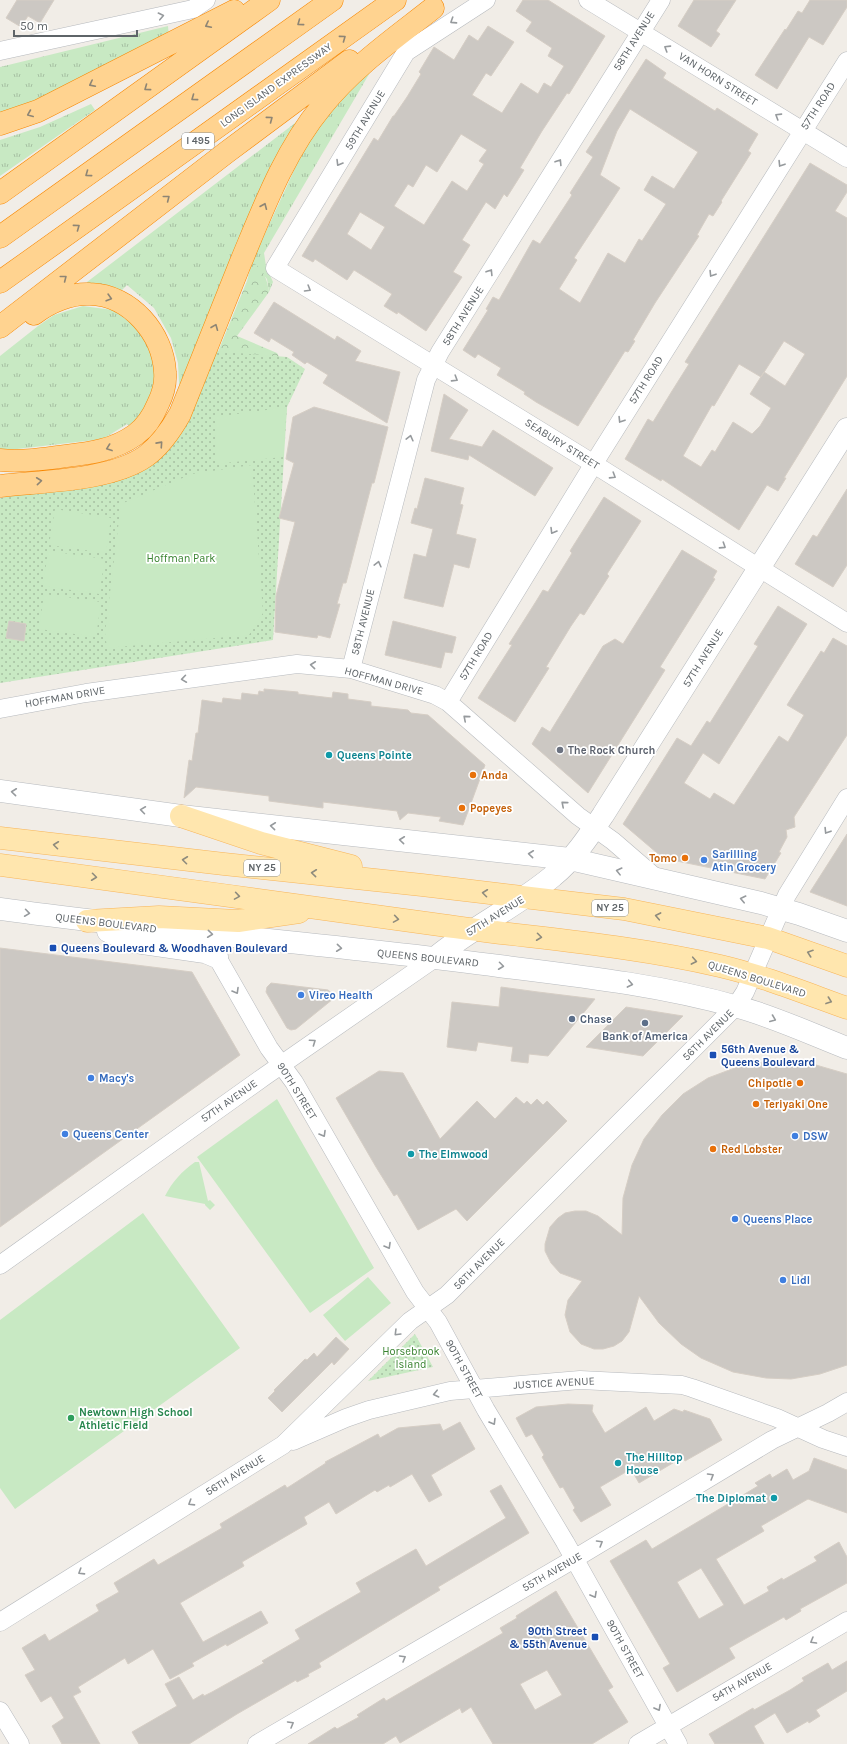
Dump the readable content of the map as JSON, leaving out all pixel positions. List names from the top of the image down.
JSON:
{
  "streets": {
    "highway": ["LONG ISLAND EXPRESSWAY", "I 495"],
    "main road": ["NY 25", "QUEENS BOULEVARD"],
    "street": [
      "58TH AVENUE",
      "VAN HORN STREET",
      "57TH ROAD",
      "59TH AVENUE",
      "SEABURY STREET",
      "57TH AVENUE",
      "HOFFMAN DRIVE",
      "56TH AVENUE",
      "90TH STREET",
      "JUSTICE AVENUE",
      "55TH AVENUE",
      "54TH AVENUE"
    ]
  },
  "crossings": [
    ["58TH AVENUE", "VAN HORN STREET"],
    ["58TH AVENUE", "SEABURY STREET"],
    ["58TH AVENUE", "HOFFMAN DRIVE"],
    ["VAN HORN STREET", "57TH ROAD"],
    ["57TH ROAD", "SEABURY STREET"],
    ["57TH ROAD", "HOFFMAN DRIVE"],
    ["59TH AVENUE", "SEABURY STREET"],
    ["SEABURY STREET", "57TH AVENUE"],
    ["57TH AVENUE", "HOFFMAN DRIVE"],
    ["57TH AVENUE", "NY 25"],
    ["57TH AVENUE", "QUEENS BOULEVARD"],
    ["57TH AVENUE", "90TH STREET"],
    ["NY 25", "56TH AVENUE"],
    ["QUEENS BOULEVARD", "56TH AVENUE"],
    ["56TH AVENUE", "90TH STREET"],
    ["56TH AVENUE", "JUSTICE AVENUE"],
    ["90TH STREET", "JUSTICE AVENUE"],
    ["90TH STREET", "55TH AVENUE"],
    ["90TH STREET", "54TH AVENUE"],
    ["JUSTICE AVENUE", "55TH AVENUE"]
  ],
  "one_way": [
    "58TH AVENUE",
    "VAN HORN STREET",
    "57TH ROAD",
    "59TH AVENUE",
    "SEABURY STREET",
    "56TH AVENUE",
    "90TH STREET",
    "55TH AVENUE",
    "54TH AVENUE"
  ],
  "parks": ["Hoffman Park", "Horsebrook Island"],
  "places": {
    "other": [
      "The Rock Church",
      "Queens Pointe",
      "Anda",
      "Popeyes",
      "Tomo",
      "Sarilling Atin Grocery",
      "Vireo Health",
      "Chase",
      "Bank of America",
      "Macy's",
      "Chipotle",
      "Teriyaki One",
      "Queens Center",
      "DSW",
      "Red Lobster",
      "The Elmwood",
      "Queens Place",
      "Lidl",
      "Newtown High School Athletic Field",
      "The Hilltop House",
      "The Diplomat"
    ],
    "transit": ["Queens Boulevard & Woodhaven Boulevard", "56th Avenue & Queens Boulevard", "90th Street & 55th Avenue"]
  },
  "scale_bar": "50 m"
}
